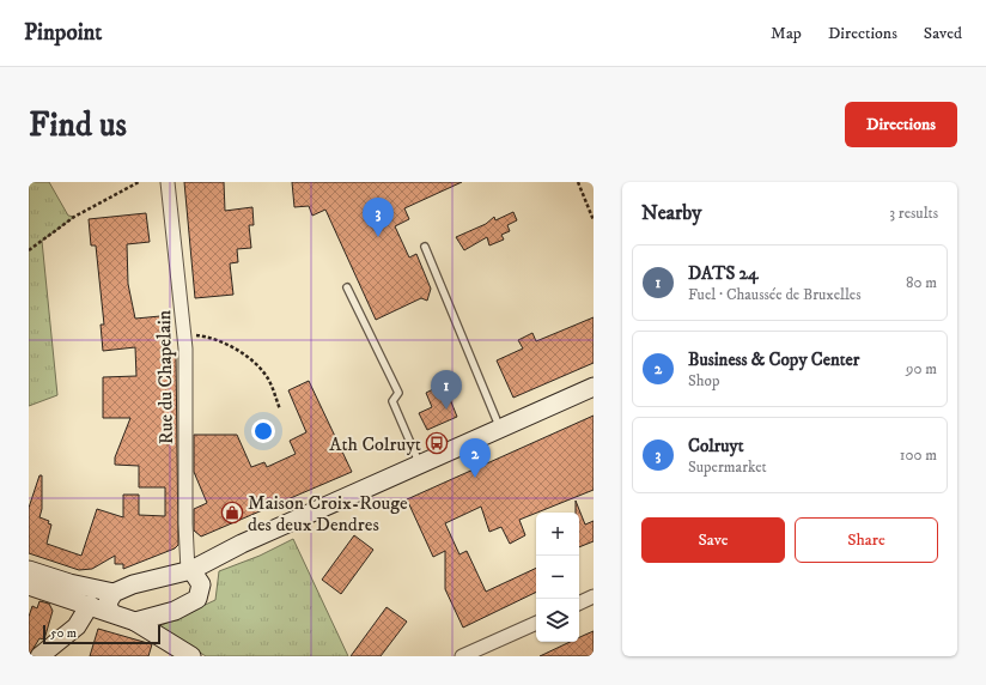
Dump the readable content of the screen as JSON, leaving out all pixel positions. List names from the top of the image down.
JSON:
{
  "streets": {
    "street": ["Rue du Chapelain"]
  },
  "places": {
    "bus stop": ["Ath Colruyt"],
    "shop": ["Maison Croix-Rouge des deux Dendres"]
  },
  "scale_bar": "50 m",
  "page": {
    "header": "Pinpoint",
    "nav": ["Map", "Directions", "Saved"],
    "buttons": [
      "Directions",
      ["Save", "Share"]
    ],
    "title": "Find us",
    "heading": ["Nearby", "3 results"],
    "pins": ["3", "1", "2"],
    "list": [
      {
        "mark": "1",
        "name": "DATS 24",
        "note": "Fuel · Chaussée de Bruxelles",
        "value": "80 m"
      },
      {
        "mark": "2",
        "name": "Business & Copy Center",
        "note": "Shop",
        "value": "90 m"
      },
      {
        "mark": "3",
        "name": "Colruyt",
        "note": "Supermarket",
        "value": "100 m"
      }
    ],
    "map_buttons": ["+", "−"],
    "scale": "50 m"
  }
}
